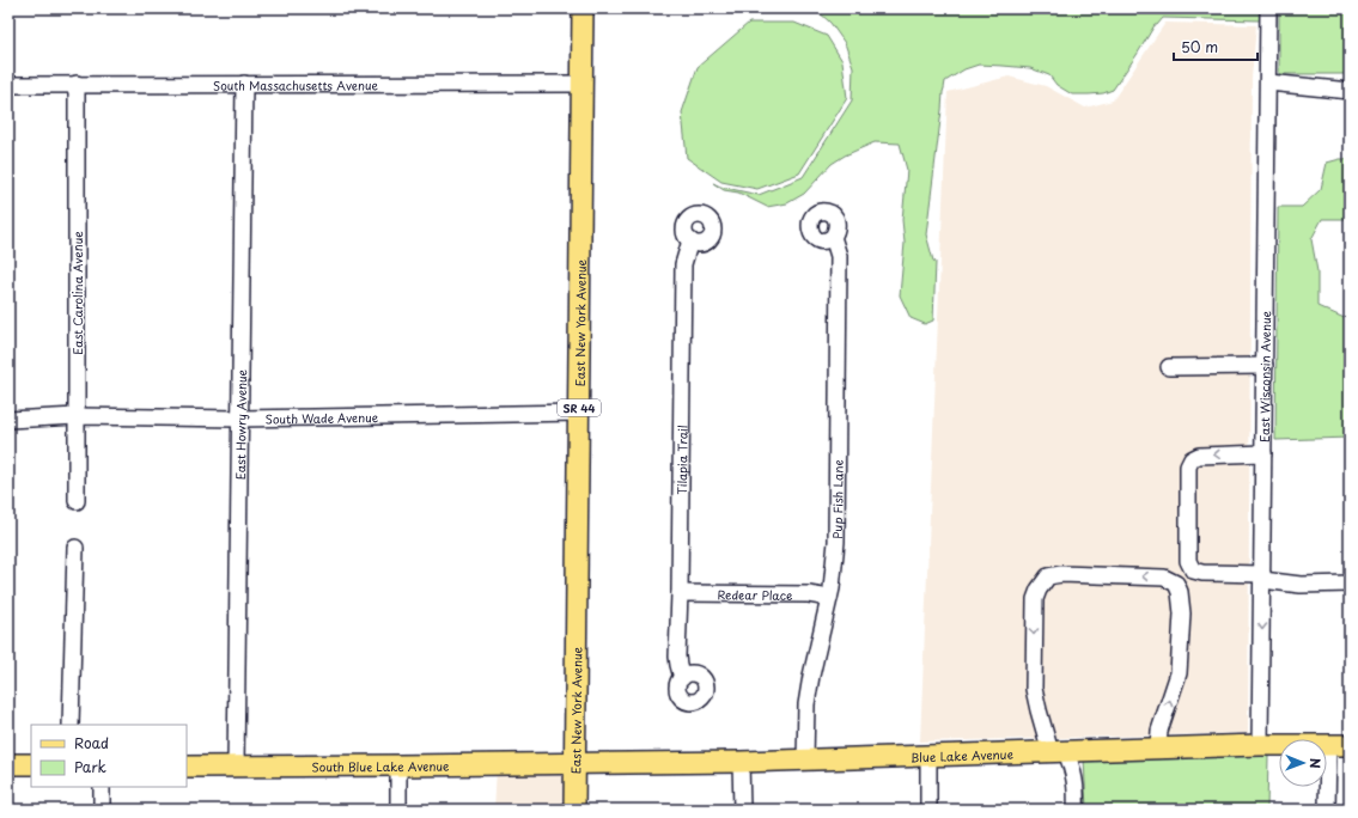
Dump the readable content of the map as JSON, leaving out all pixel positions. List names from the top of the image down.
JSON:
{
  "streets": {
    "main road": [
      "East New York Avenue",
      "SR 44",
      "Blue Lake Avenue",
      "South Blue Lake Avenue"
    ],
    "street": [
      "South Massachusetts Avenue",
      "East Carolina Avenue",
      "East Wisconsin Avenue",
      "South Wade Avenue",
      "East Howry Avenue",
      "Tilapia Trail",
      "Pup Fish Lane",
      "Redear Place"
    ]
  },
  "crossings": [
    ["South Massachusetts Avenue", "East Carolina Avenue"],
    ["South Massachusetts Avenue", "East New York Avenue"],
    ["South Massachusetts Avenue", "East Howry Avenue"],
    ["East Carolina Avenue", "South Wade Avenue"],
    ["East New York Avenue", "South Wade Avenue"],
    ["East New York Avenue", "Blue Lake Avenue"],
    ["East New York Avenue", "South Blue Lake Avenue"],
    ["East Wisconsin Avenue", "Blue Lake Avenue"],
    ["South Wade Avenue", "East Howry Avenue"],
    ["East Howry Avenue", "South Blue Lake Avenue"],
    ["Tilapia Trail", "Redear Place"],
    ["Pup Fish Lane", "Redear Place"],
    ["Pup Fish Lane", "Blue Lake Avenue"],
    ["Blue Lake Avenue", "South Blue Lake Avenue"]
  ],
  "legend": ["Road", "Park"],
  "scale_bar": "50 m",
  "north": "right"
}
